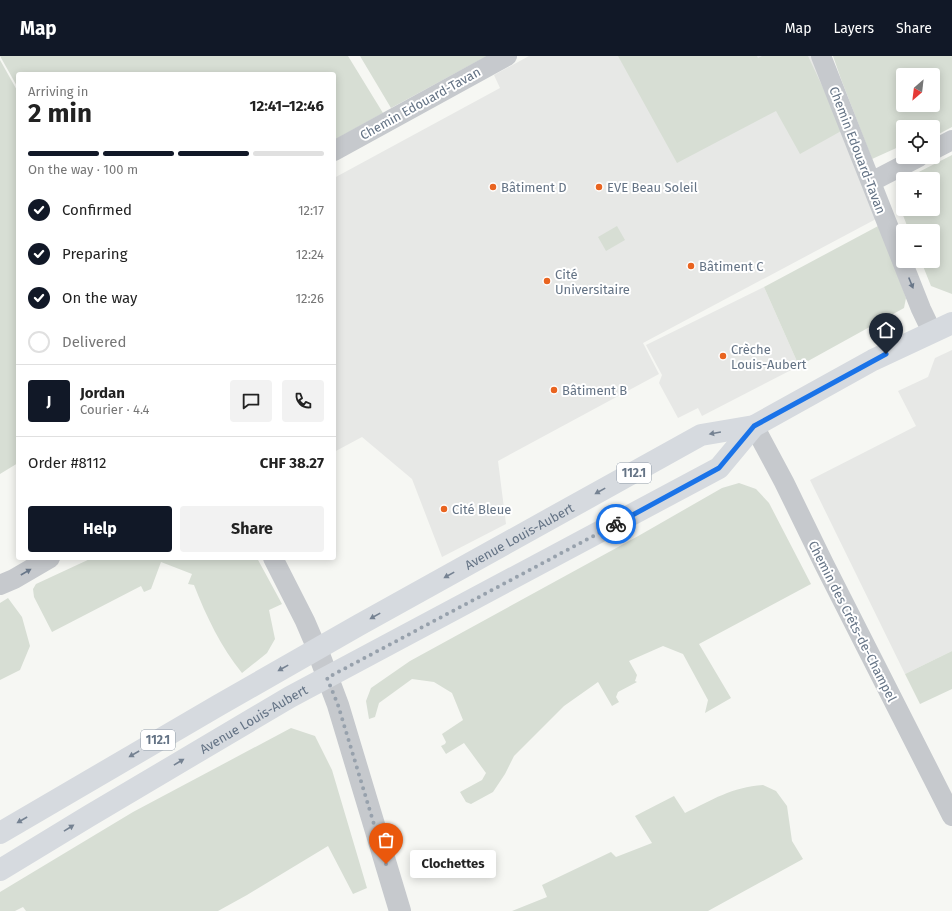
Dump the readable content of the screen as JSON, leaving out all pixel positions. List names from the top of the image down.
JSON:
{
  "streets": {
    "main road": ["112.1", "Avenue Louis-Aubert"],
    "street": ["Chemin Edouard-Tavan", "Chemin des Crêts-de-Champel"]
  },
  "crossings": [
    ["Chemin Edouard-Tavan", "112.1"],
    ["Chemin Edouard-Tavan", "Avenue Louis-Aubert"],
    ["112.1", "Avenue Louis-Aubert"],
    ["Avenue Louis-Aubert", "Chemin des Crêts-de-Champel"]
  ],
  "places": [
    "Bâtiment D",
    "EVE Beau Soleil",
    "Bâtiment C",
    "Cité Universitaire",
    "Crèche Louis-Aubert",
    "Bâtiment B",
    "Cité Bleue",
    "Clochettes"
  ],
  "north": "bottom left",
  "page": {
    "header": "Map",
    "nav": ["Map", "Layers", "Share"],
    "map_buttons": ["+", "−"],
    "heading": ["2 min", "Arriving in", "12:41–12:46"],
    "panel": [
      "Jordan",
      "Courier · 4.4",
      "Order #8112",
      "CHF 38.27"
    ],
    "bar": "On the way · 100 m",
    "list": [
      ["Confirmed", "12:17"],
      ["Preparing", "12:24"],
      ["On the way", "12:26"],
      "Delivered"
    ],
    "round": "J",
    "buttons": ["Help", "Share"],
    "bubble": "Clochettes"
  }
}
